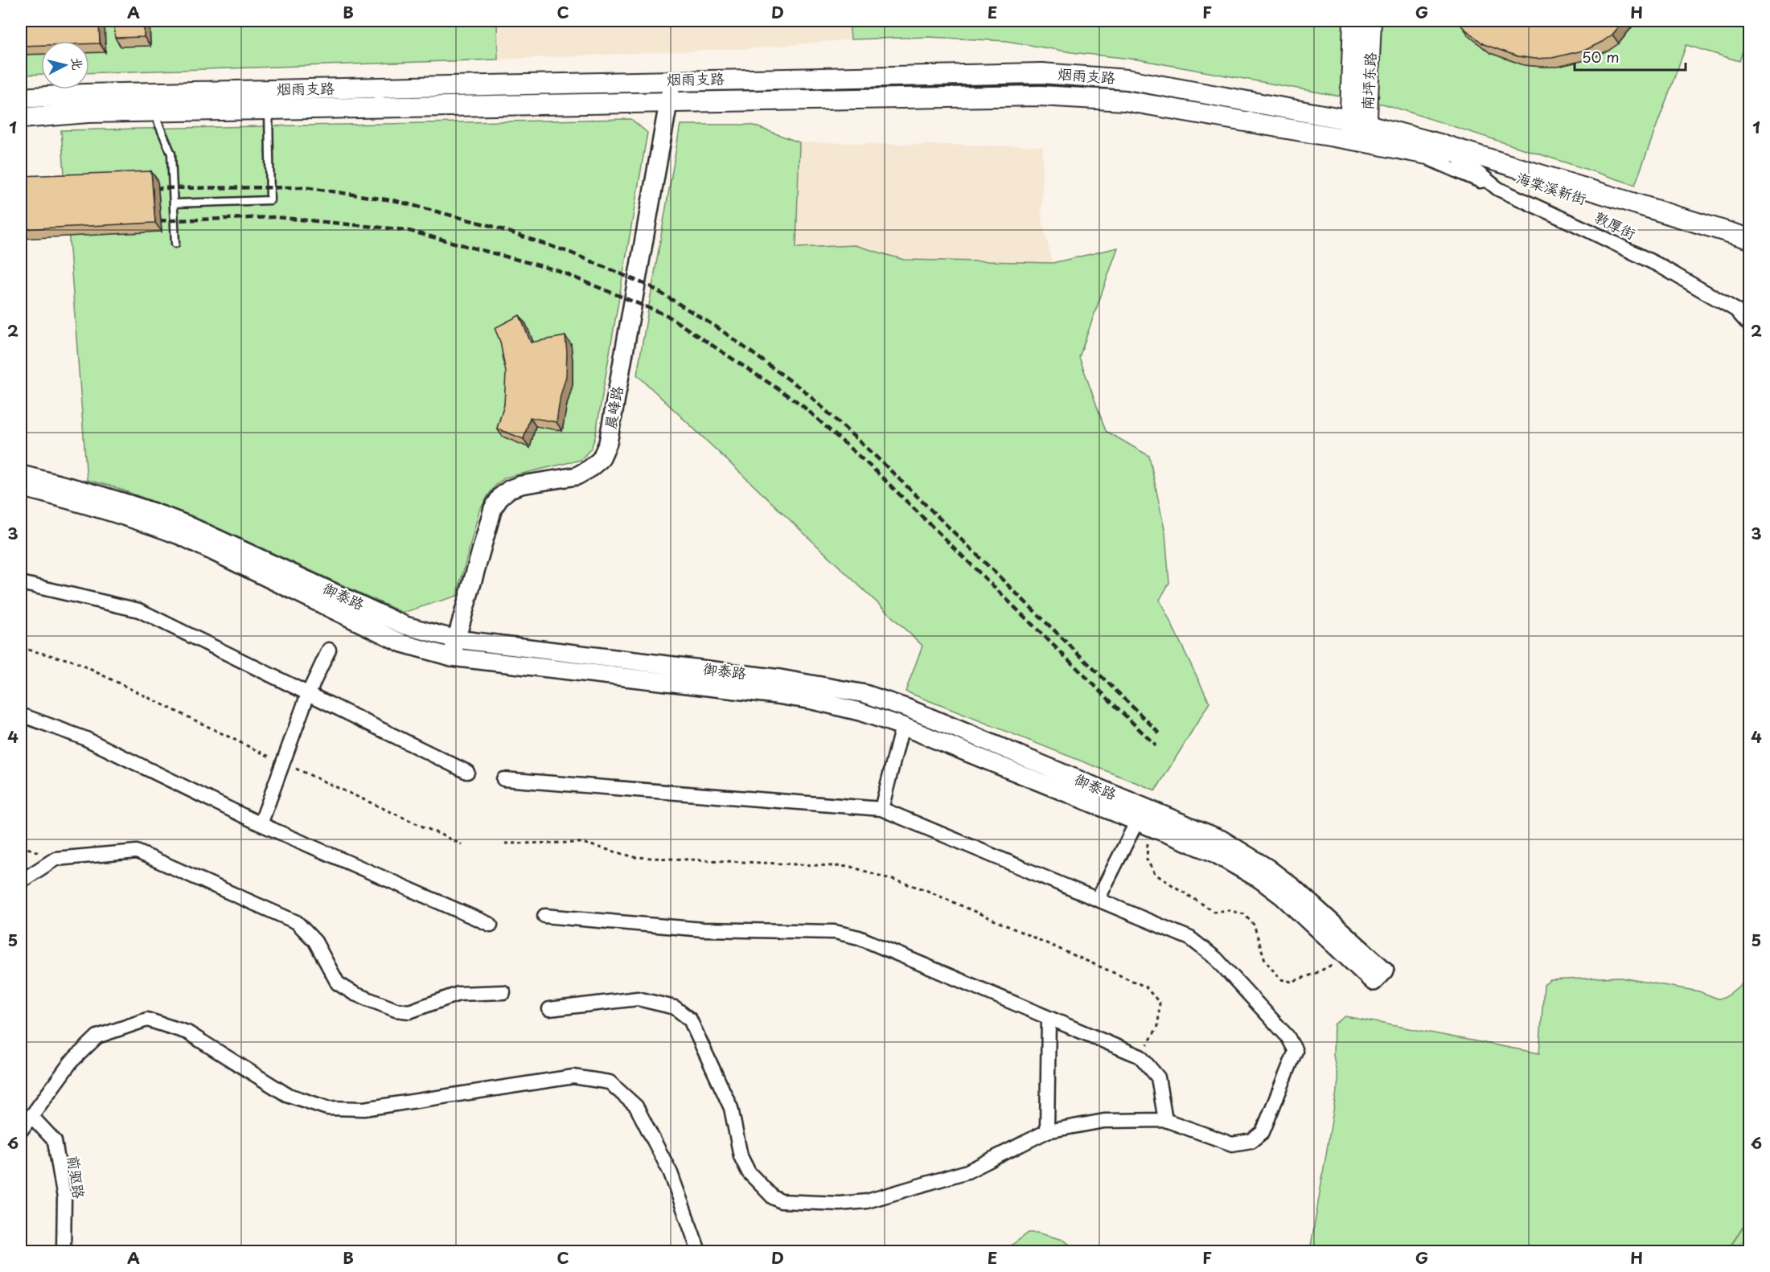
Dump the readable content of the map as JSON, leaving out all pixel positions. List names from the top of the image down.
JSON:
{
  "streets": {
    "main road": ["烟雨支路", "南坪东路", "海棠溪新街"],
    "street": [
      "敦厚街",
      "晨峰路",
      "御泰路",
      "前驱路"
    ]
  },
  "crossings": [
    ["烟雨支路", "南坪东路"],
    ["烟雨支路", "海棠溪新街"],
    ["烟雨支路", "晨峰路"],
    ["南坪东路", "海棠溪新街"],
    ["海棠溪新街", "敦厚街"],
    ["晨峰路", "御泰路"]
  ],
  "scale_bar": "50 m",
  "north": "right",
  "grid": {
    "columns": [
      "A",
      "B",
      "C",
      "D",
      "E",
      "F",
      "G",
      "H"
    ],
    "rows": [
      "1",
      "2",
      "3",
      "4",
      "5",
      "6"
    ]
  }
}
